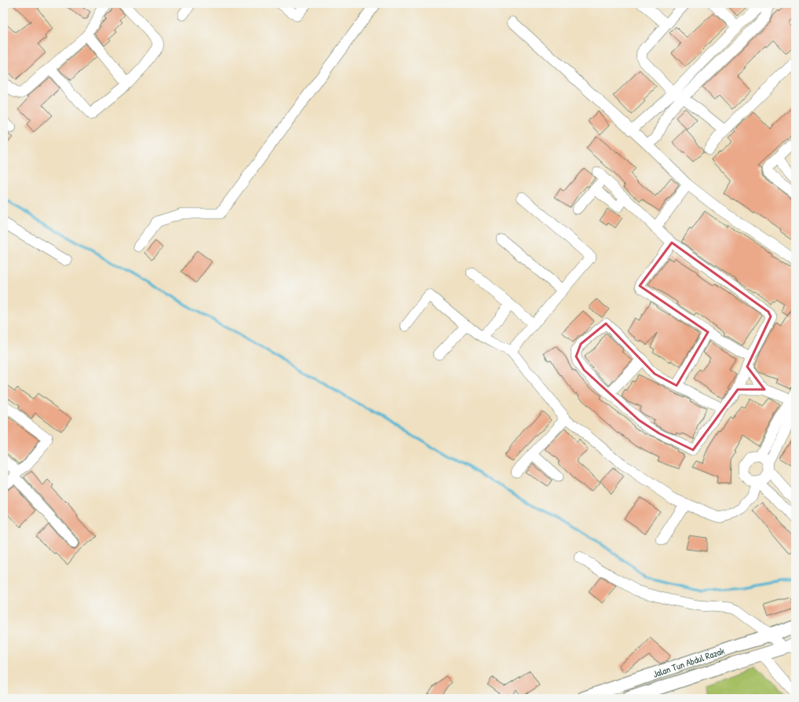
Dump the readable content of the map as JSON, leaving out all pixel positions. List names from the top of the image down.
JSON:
{
  "streets": {
    "main road": ["Jalan Tun Abdul Razak"]
  }
}
